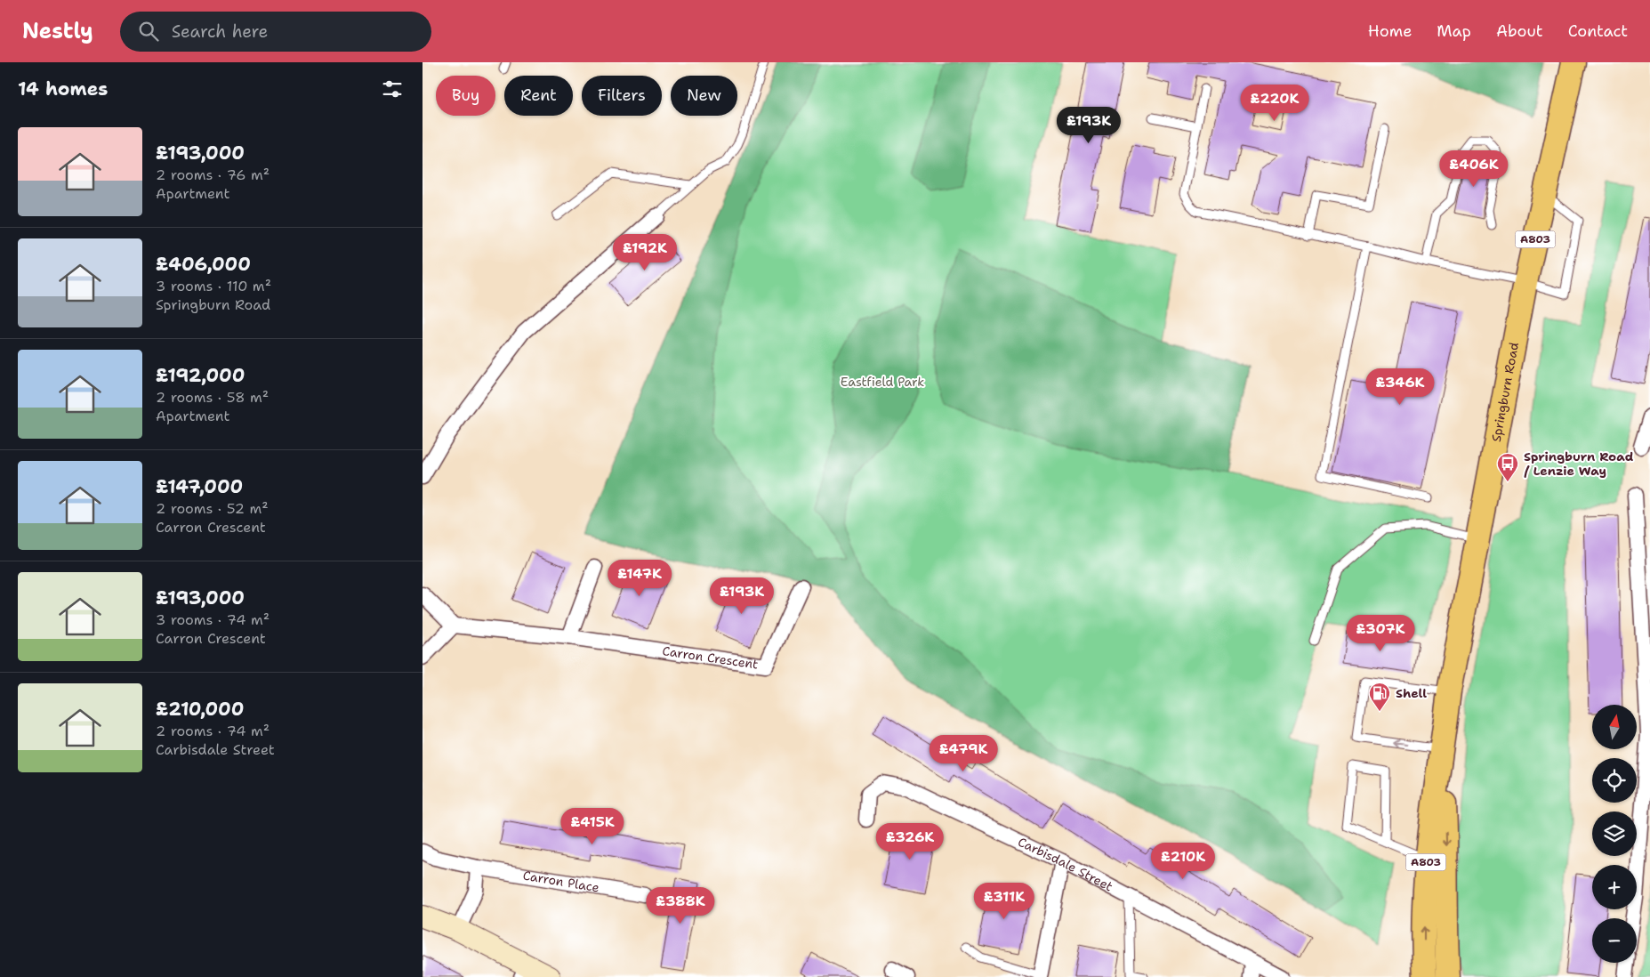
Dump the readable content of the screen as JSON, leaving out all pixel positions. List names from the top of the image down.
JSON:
{
  "streets": {
    "main road": ["A803", "Springburn Road"],
    "street": ["Carron Crescent", "Carbisdale Street", "Carron Place"]
  },
  "parks": ["Eastfield Park"],
  "places": {
    "bus stop": ["Springburn Road / Lenzie Way"],
    "fuel station": ["Shell"]
  },
  "north": "top",
  "page": {
    "header": "Nestly",
    "search": "Search here",
    "nav": [
      "Home",
      "Map",
      "About",
      "Contact"
    ],
    "heading": "14 homes",
    "chip": [
      "Buy",
      "Rent",
      "Filters",
      "New"
    ],
    "price": [
      "£220K",
      "£193K",
      "£406K",
      "£192K",
      "£346K",
      "£147K",
      "£193K",
      "£307K",
      "£479K",
      "£415K",
      "£326K",
      "£210K",
      "£311K",
      "£388K"
    ],
    "list": [
      {
        "name": "£193,000",
        "note": "2 rooms · 76 m² · Apartment"
      },
      {
        "name": "£406,000",
        "note": "3 rooms · 110 m² · Springburn Road"
      },
      {
        "name": "£192,000",
        "note": "2 rooms · 58 m² · Apartment"
      },
      {
        "name": "£147,000",
        "note": "2 rooms · 52 m² · Carron Crescent"
      },
      {
        "name": "£193,000",
        "note": "3 rooms · 74 m² · Carron Crescent"
      },
      {
        "name": "£210,000",
        "note": "2 rooms · 74 m² · Carbisdale Street"
      }
    ],
    "map_buttons": ["+", "−"]
  }
}
